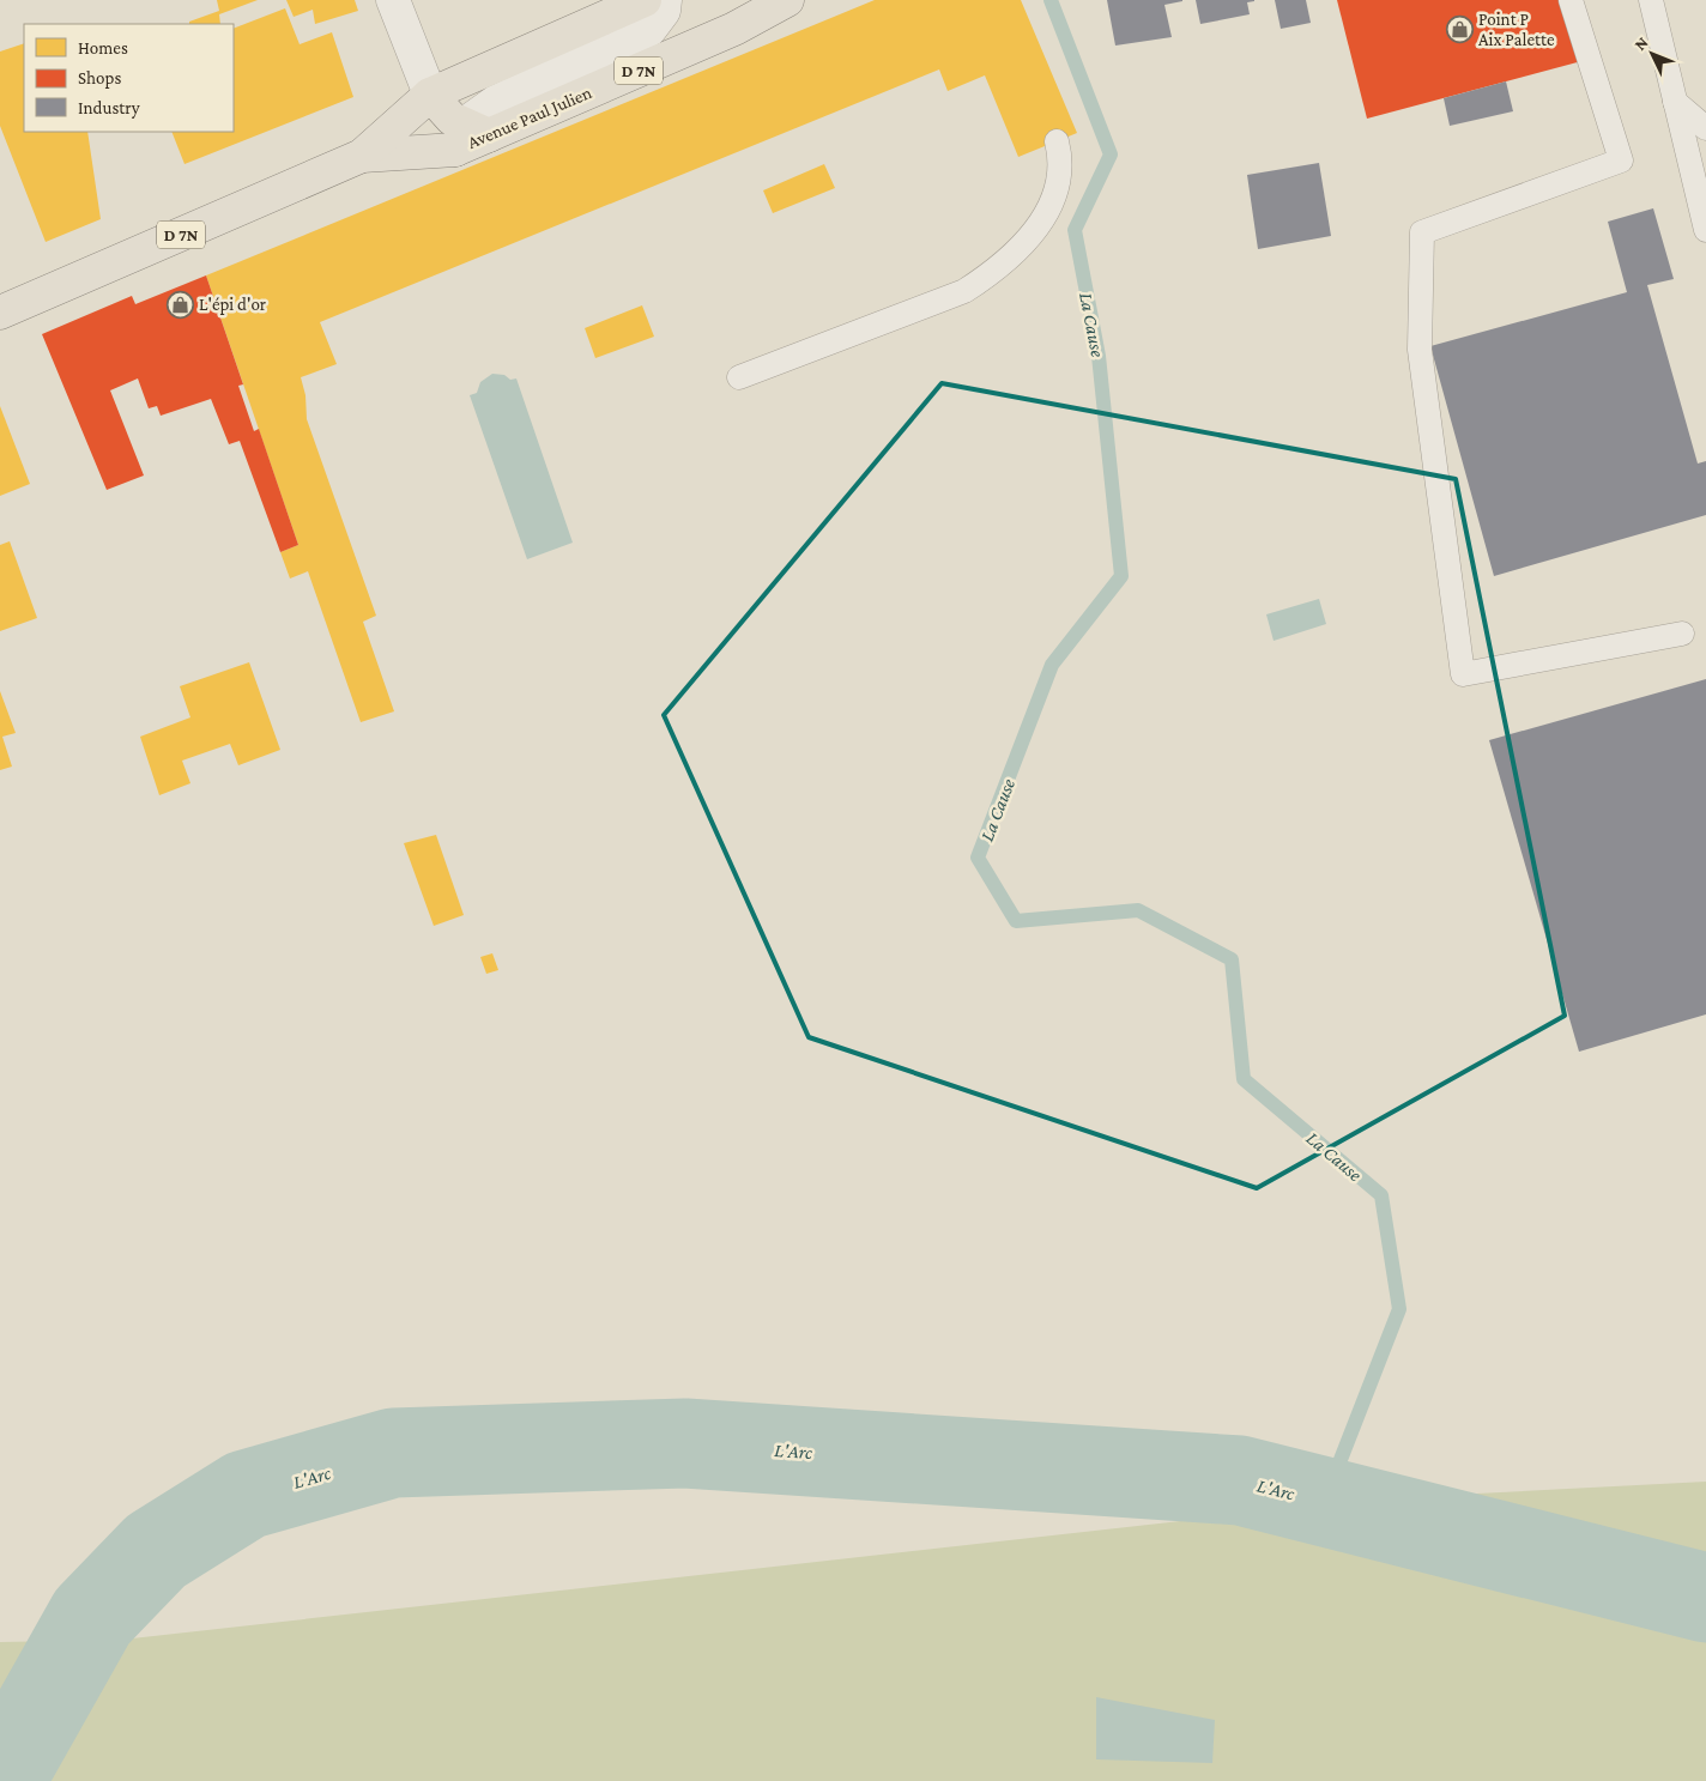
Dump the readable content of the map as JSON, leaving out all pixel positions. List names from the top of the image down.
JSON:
{
  "streets": {
    "main road": ["D 7N", "Avenue Paul Julien"]
  },
  "water": ["La Cause", "L'Arc"],
  "places": {
    "shop": ["Point P Aix Palette", "L'épi d'or"]
  },
  "legend": ["Homes", "Shops", "Industry"],
  "north": "top left"
}
